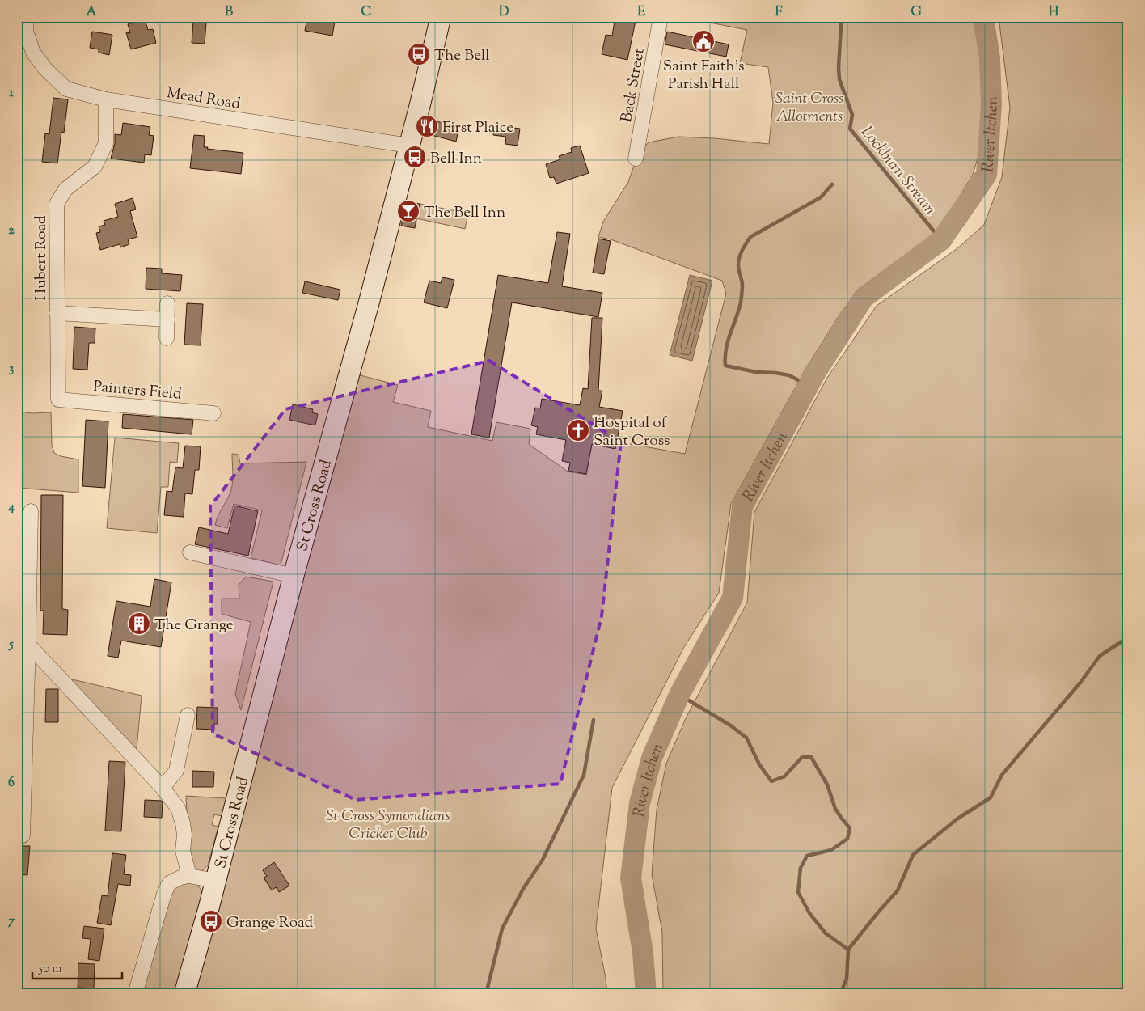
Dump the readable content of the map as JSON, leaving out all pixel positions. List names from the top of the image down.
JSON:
{
  "streets": {
    "main road": ["St Cross Road"],
    "street": [
      "Back Street",
      "Mead Road",
      "Hubert Road",
      "Painters Field"
    ]
  },
  "crossings": [
    ["Mead Road", "Hubert Road"],
    ["Mead Road", "St Cross Road"],
    ["Hubert Road", "Painters Field"]
  ],
  "water": ["River Itchen", "Lockburn Stream"],
  "parks": ["Saint Cross Allotments", "St Cross Symondians Cricket Club"],
  "places": {
    "public building": ["Saint Faith's Parish Hall"],
    "bus stop": ["The Bell", "Bell Inn", "Grange Road"],
    "restaurant": ["First Plaice"],
    "bar": ["The Bell Inn"],
    "church": ["Hospital of Saint Cross"],
    "building": ["The Grange"]
  },
  "scale_bar": "50 m",
  "grid": {
    "columns": [
      "A",
      "B",
      "C",
      "D",
      "E",
      "F",
      "G",
      "H"
    ],
    "rows": [
      "1",
      "2",
      "3",
      "4",
      "5",
      "6",
      "7"
    ]
  }
}
